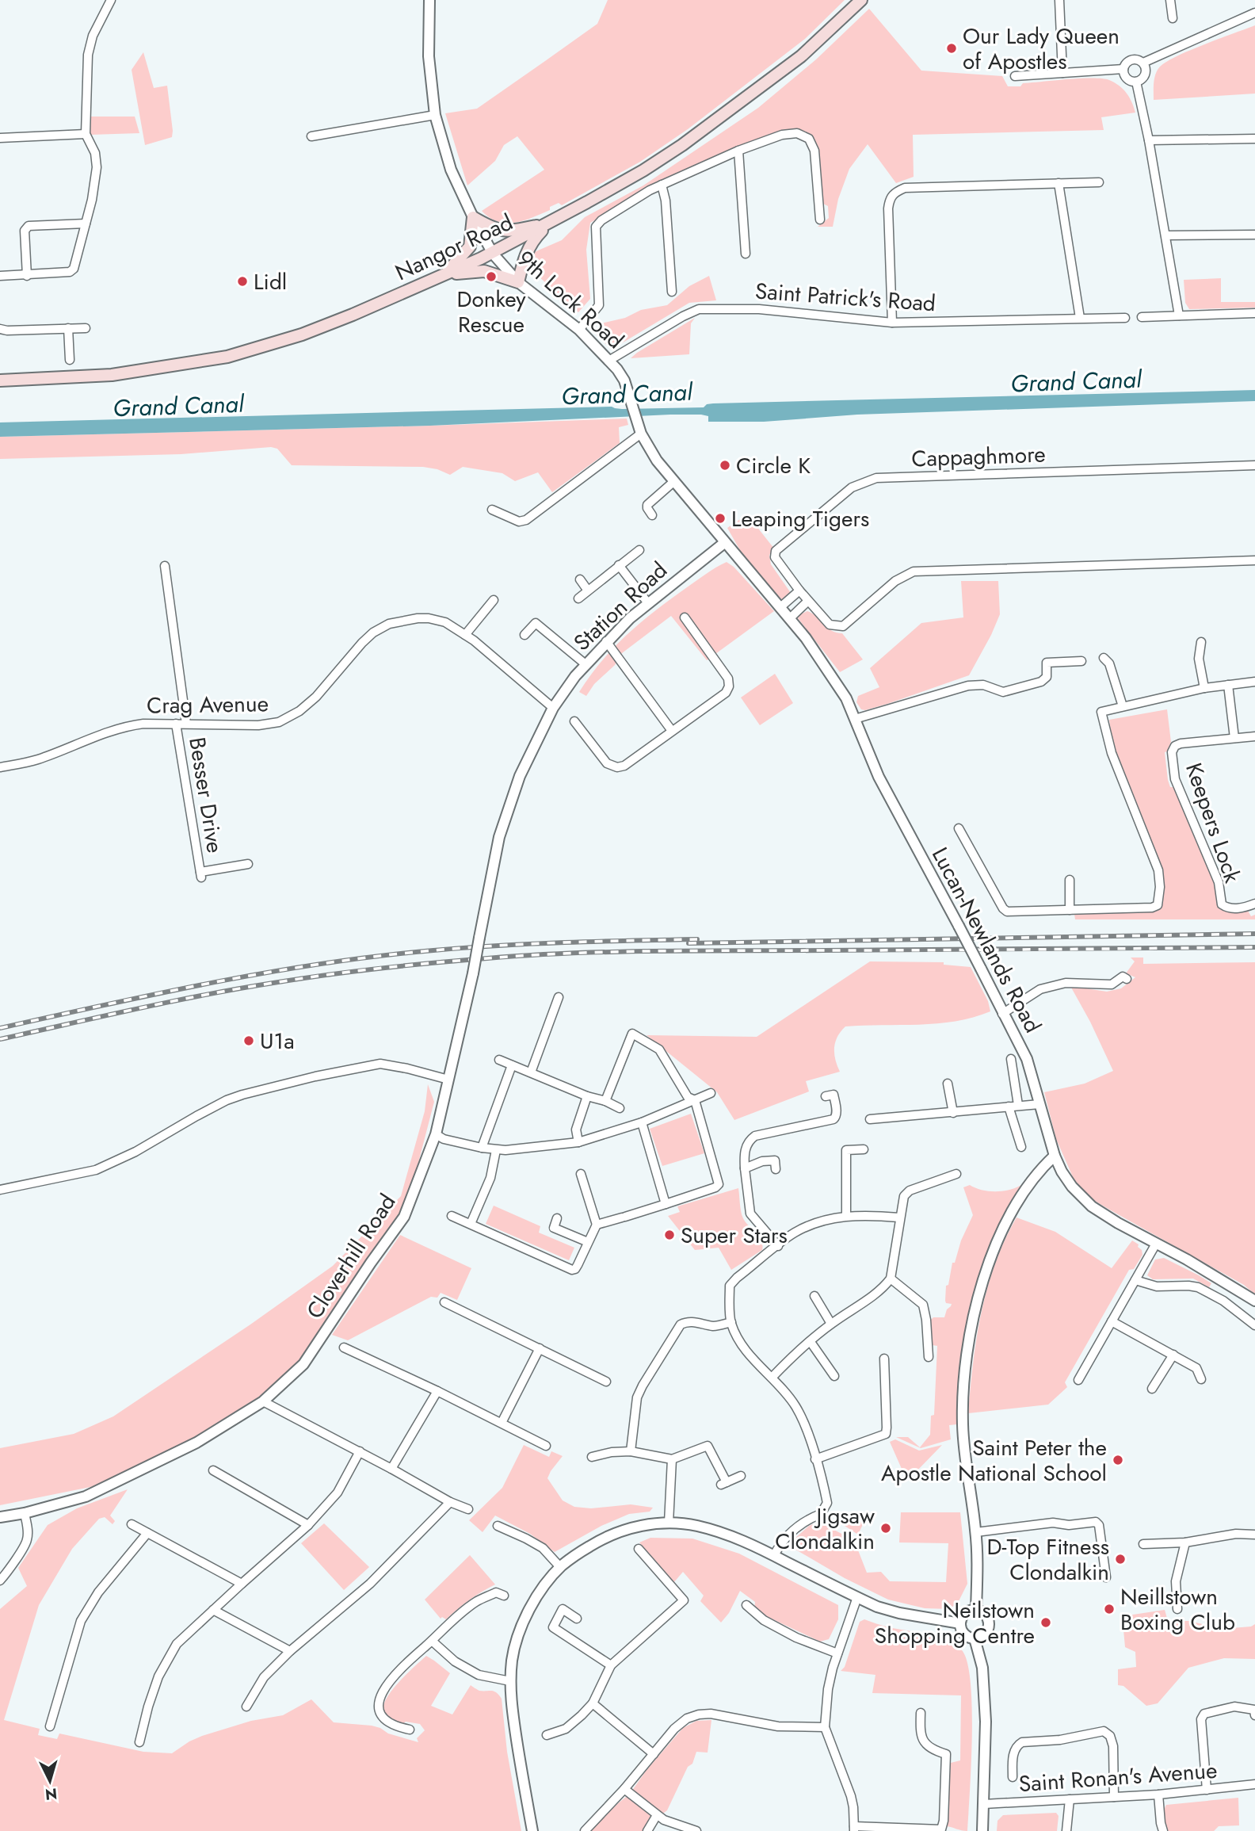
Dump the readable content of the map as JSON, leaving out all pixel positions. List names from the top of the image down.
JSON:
{
  "streets": {
    "main road": ["Nangor Road"],
    "street": [
      "Saint Patrick's Road",
      "9th Lock Road",
      "Cappaghmore",
      "Station Road",
      "Crag Avenue",
      "Besser Drive",
      "Keepers Lock",
      "Lucan-Newlands Road",
      "Cloverhill Road",
      "Saint Ronan's Avenue"
    ]
  },
  "crossings": [
    ["Nangor Road", "9th Lock Road"],
    ["Saint Patrick's Road", "9th Lock Road"],
    ["9th Lock Road", "Station Road"],
    ["9th Lock Road", "Lucan-Newlands Road"],
    ["Station Road", "Crag Avenue"],
    ["Station Road", "Lucan-Newlands Road"],
    ["Station Road", "Cloverhill Road"],
    ["Crag Avenue", "Besser Drive"],
    ["Crag Avenue", "Cloverhill Road"]
  ],
  "water": ["Grand Canal"],
  "places": [
    "Our Lady Queen of Apostles",
    "Donkey Rescue",
    "Lidl",
    "Circle K",
    "Leaping Tigers",
    "U1a",
    "Super Stars",
    "Saint Peter the Apostle National School",
    "Jigsaw Clondalkin",
    "D-Top Fitness Clondalkin",
    "Neillstown Boxing Club",
    "Neilstown Shopping Centre"
  ],
  "north": "bottom"
}
